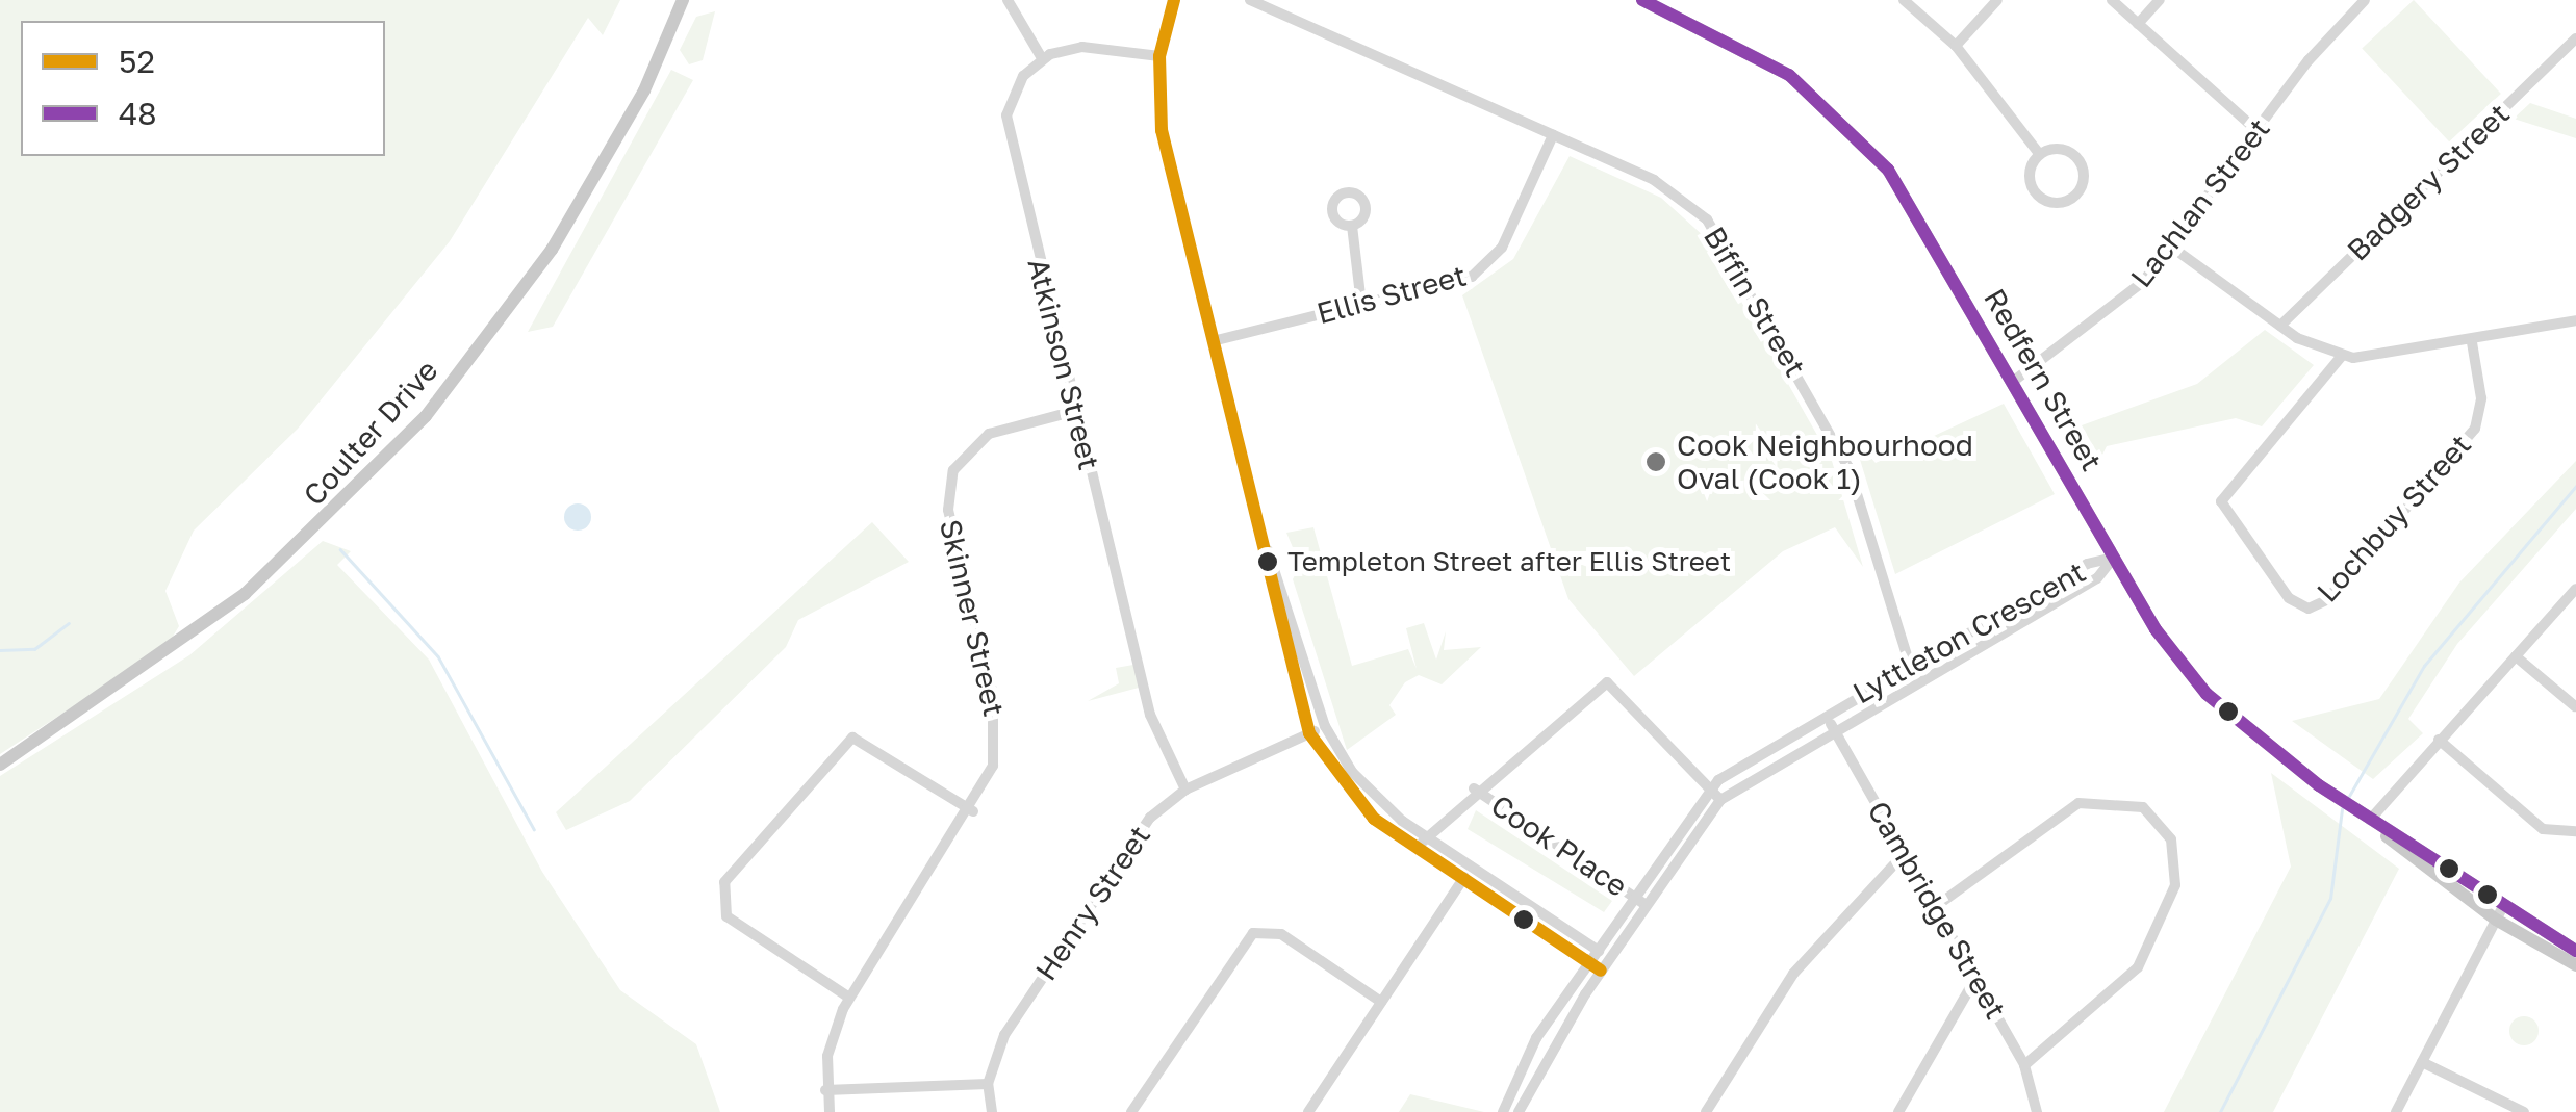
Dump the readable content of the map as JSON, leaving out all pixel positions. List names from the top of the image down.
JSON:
{
  "streets": {
    "main road": ["Redfern Street", "Coulter Drive"],
    "street": [
      "Badgery Street",
      "Lachlan Street",
      "Ellis Street",
      "Biffin Street",
      "Atkinson Street",
      "Lochbuy Street",
      "Skinner Street",
      "Lyttleton Crescent",
      "Cook Place",
      "Henry Street",
      "Cambridge Street"
    ]
  },
  "crossings": [
    ["Lachlan Street", "Redfern Street"],
    ["Ellis Street", "Biffin Street"],
    ["Biffin Street", "Lyttleton Crescent"],
    ["Atkinson Street", "Skinner Street"],
    ["Atkinson Street", "Henry Street"],
    ["Redfern Street", "Lyttleton Crescent"],
    ["Lyttleton Crescent", "Cook Place"],
    ["Lyttleton Crescent", "Cambridge Street"]
  ],
  "places": ["Cook Neighbourhood Oval (Cook 1)", "Templeton Street after Ellis Street"],
  "lines": ["transit line 52", "transit line 48"],
  "legend": ["52", "48"]
}
